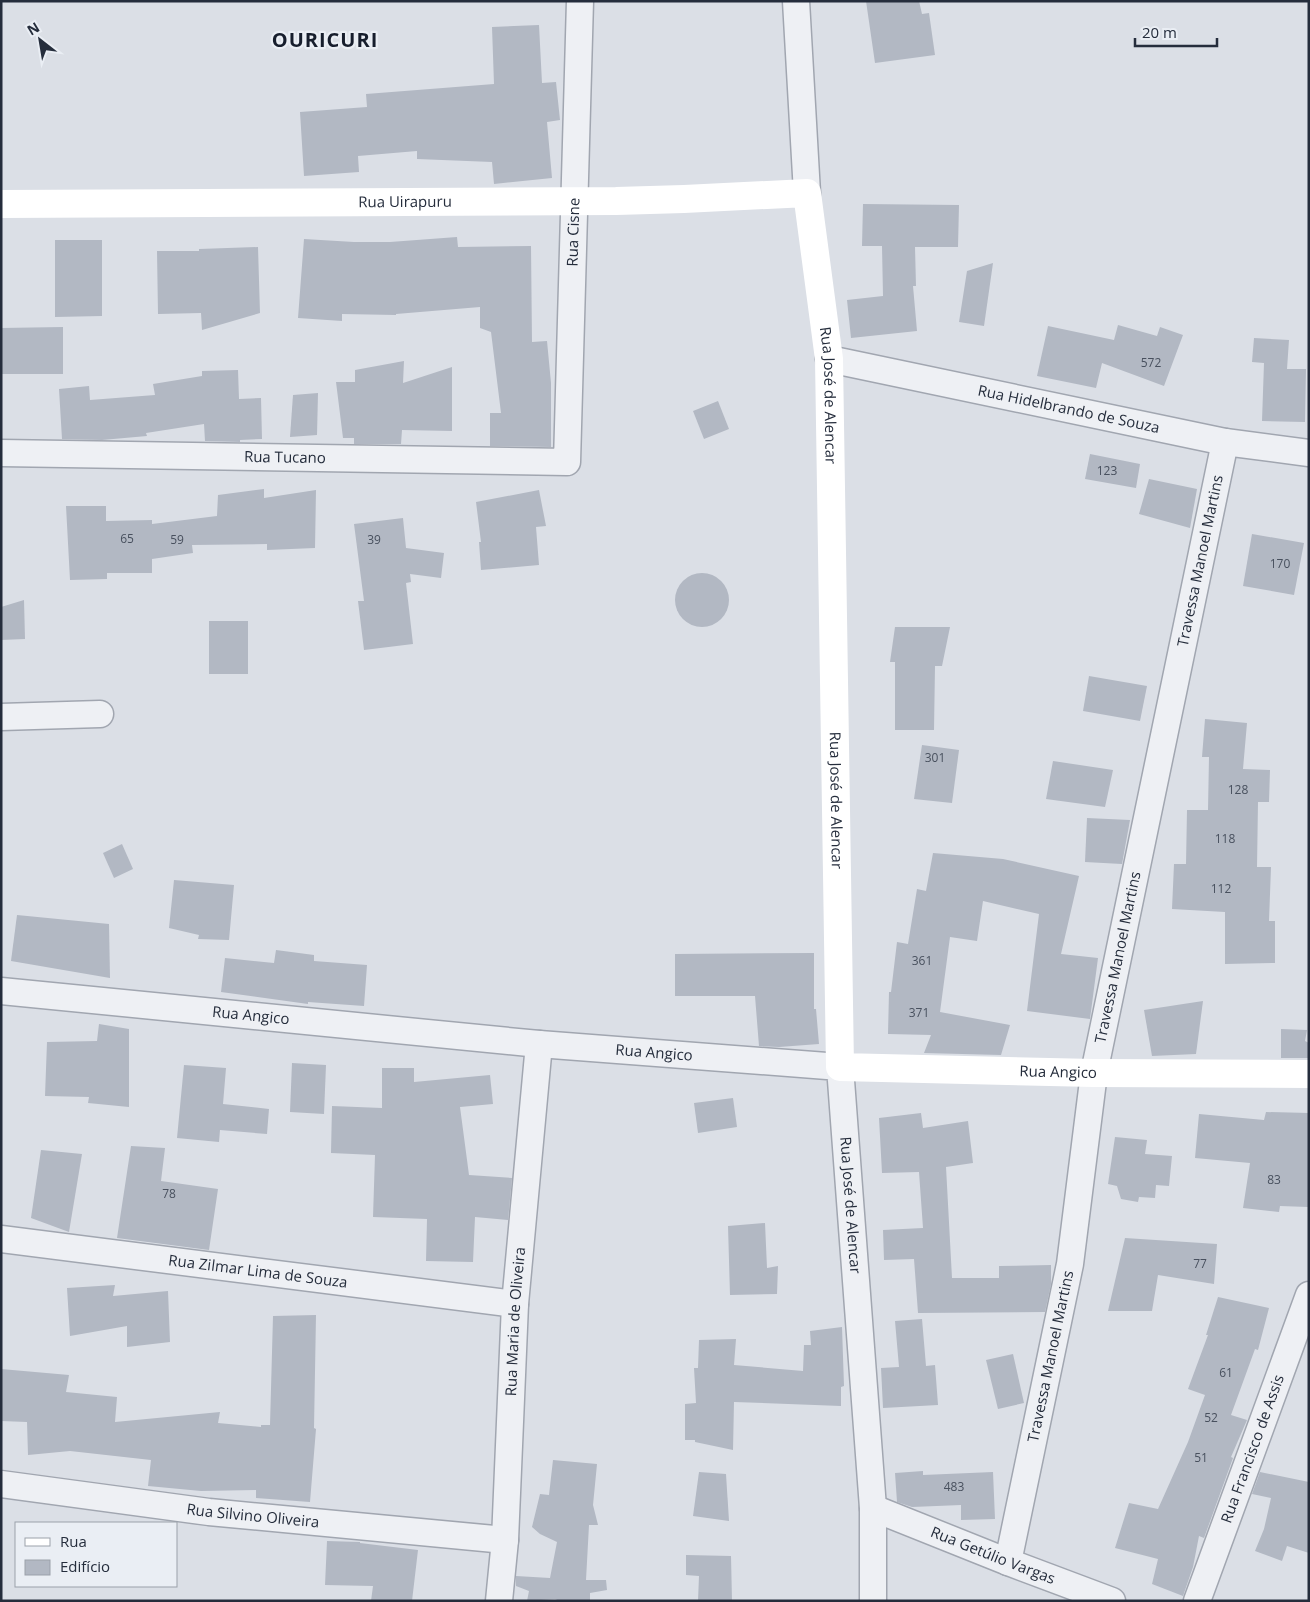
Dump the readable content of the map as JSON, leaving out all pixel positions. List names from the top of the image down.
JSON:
{
  "streets": {
    "street": [
      "Rua Uirapuru",
      "Rua Cisne",
      "Rua José de Alencar",
      "Rua Hidelbrando de Souza",
      "Rua Tucano",
      "Travessa Manoel Martins",
      "Rua Angico",
      "Rua Zilmar Lima de Souza",
      "Rua Maria de Oliveira",
      "Rua Francisco de Assis",
      "Rua Silvino Oliveira",
      "Rua Getúlio Vargas"
    ]
  },
  "crossings": [
    ["Rua Uirapuru", "Rua Cisne"],
    ["Rua Uirapuru", "Rua José de Alencar"],
    ["Rua Cisne", "Rua Tucano"],
    ["Rua José de Alencar", "Rua Hidelbrando de Souza"],
    ["Rua José de Alencar", "Rua Angico"],
    ["Rua José de Alencar", "Rua Getúlio Vargas"],
    ["Rua Hidelbrando de Souza", "Travessa Manoel Martins"],
    ["Travessa Manoel Martins", "Rua Angico"],
    ["Travessa Manoel Martins", "Rua Getúlio Vargas"],
    ["Rua Angico", "Rua Maria de Oliveira"],
    ["Rua Zilmar Lima de Souza", "Rua Maria de Oliveira"],
    ["Rua Maria de Oliveira", "Rua Silvino Oliveira"]
  ],
  "districts": ["OURICURI"],
  "house_numbers": [
    "572",
    "123",
    "65",
    "59",
    "39",
    "170",
    "301",
    "128",
    "118",
    "112",
    "361",
    "371",
    "83",
    "78",
    "77",
    "61",
    "52",
    "51",
    "483"
  ],
  "legend": ["Rua", "Edifício"],
  "scale_bar": "20 m",
  "north": "top left"
}
